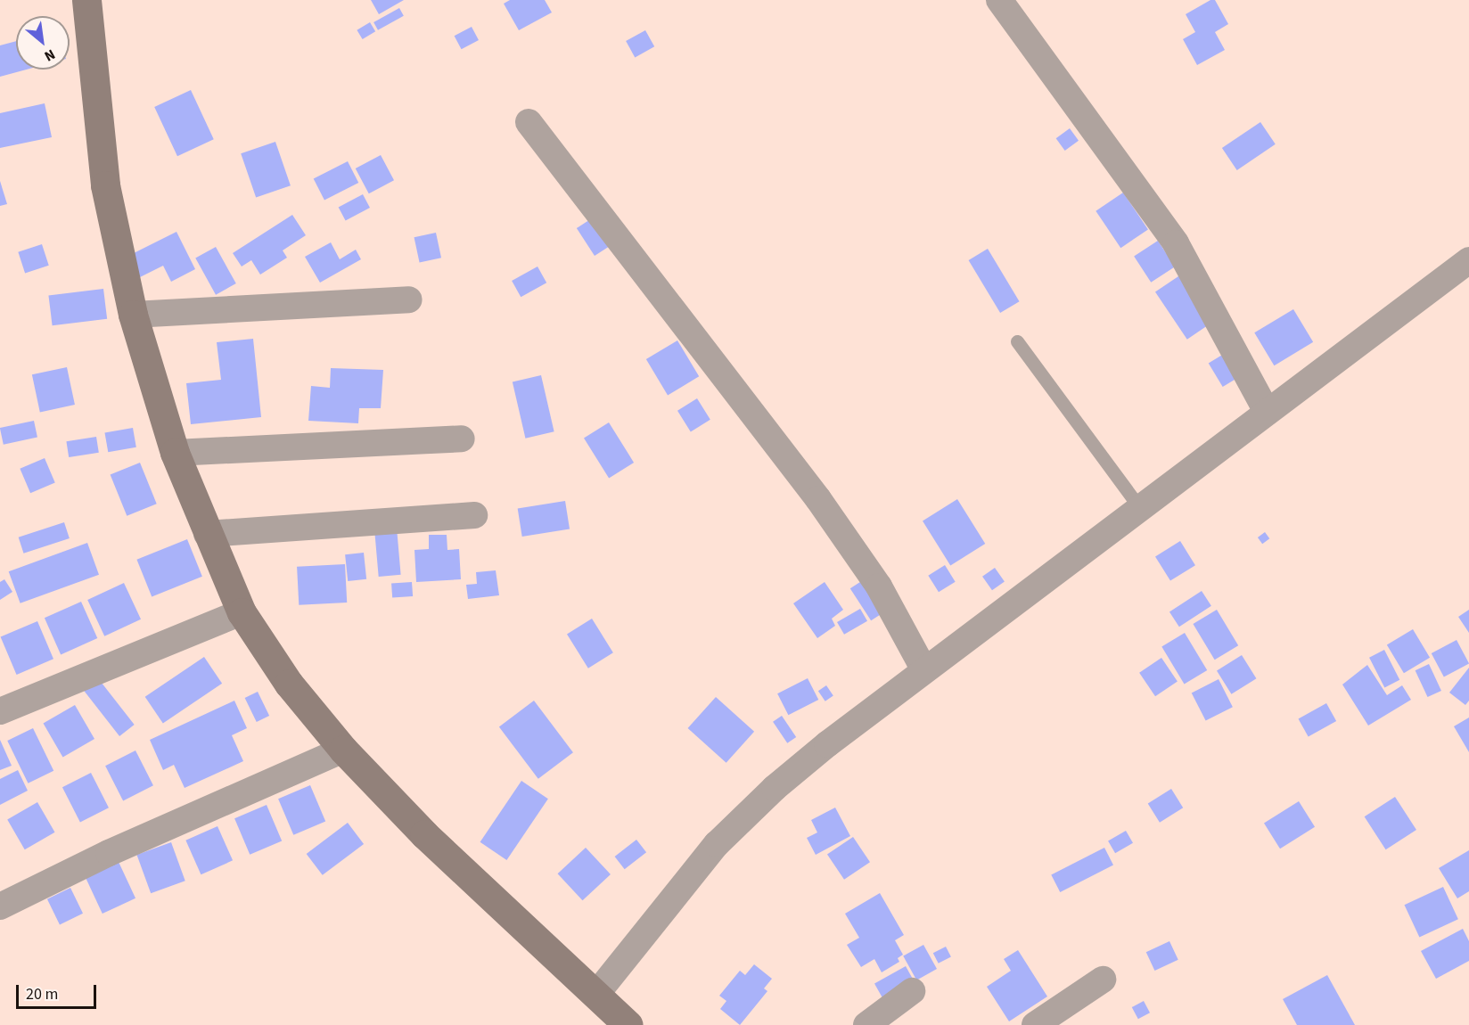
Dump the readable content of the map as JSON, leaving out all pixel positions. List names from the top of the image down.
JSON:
{
  "scale_bar": "20 m",
  "north": "bottom right"
}
